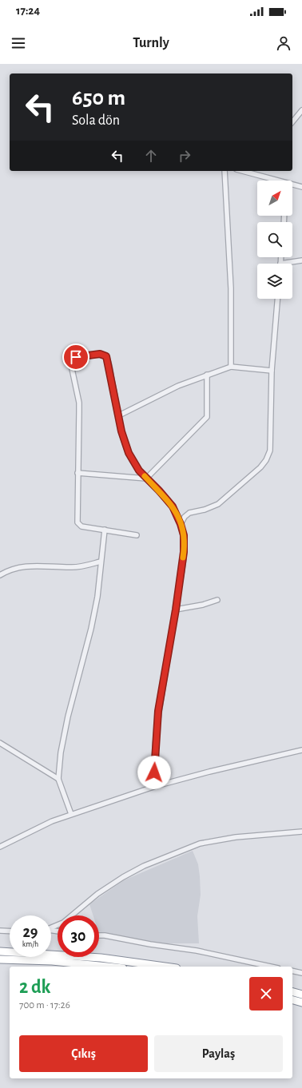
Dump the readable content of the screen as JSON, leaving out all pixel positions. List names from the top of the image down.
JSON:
{
  "north": "top right",
  "page": {
    "status": "17:24",
    "header": "Turnly",
    "turn": ["650 m", "Sola dön"],
    "speed": "29 km/h",
    "limit": "30",
    "heading": ["2 dk", "700 m · 17:26"],
    "buttons": ["Çıkış", "Paylaş"]
  }
}
